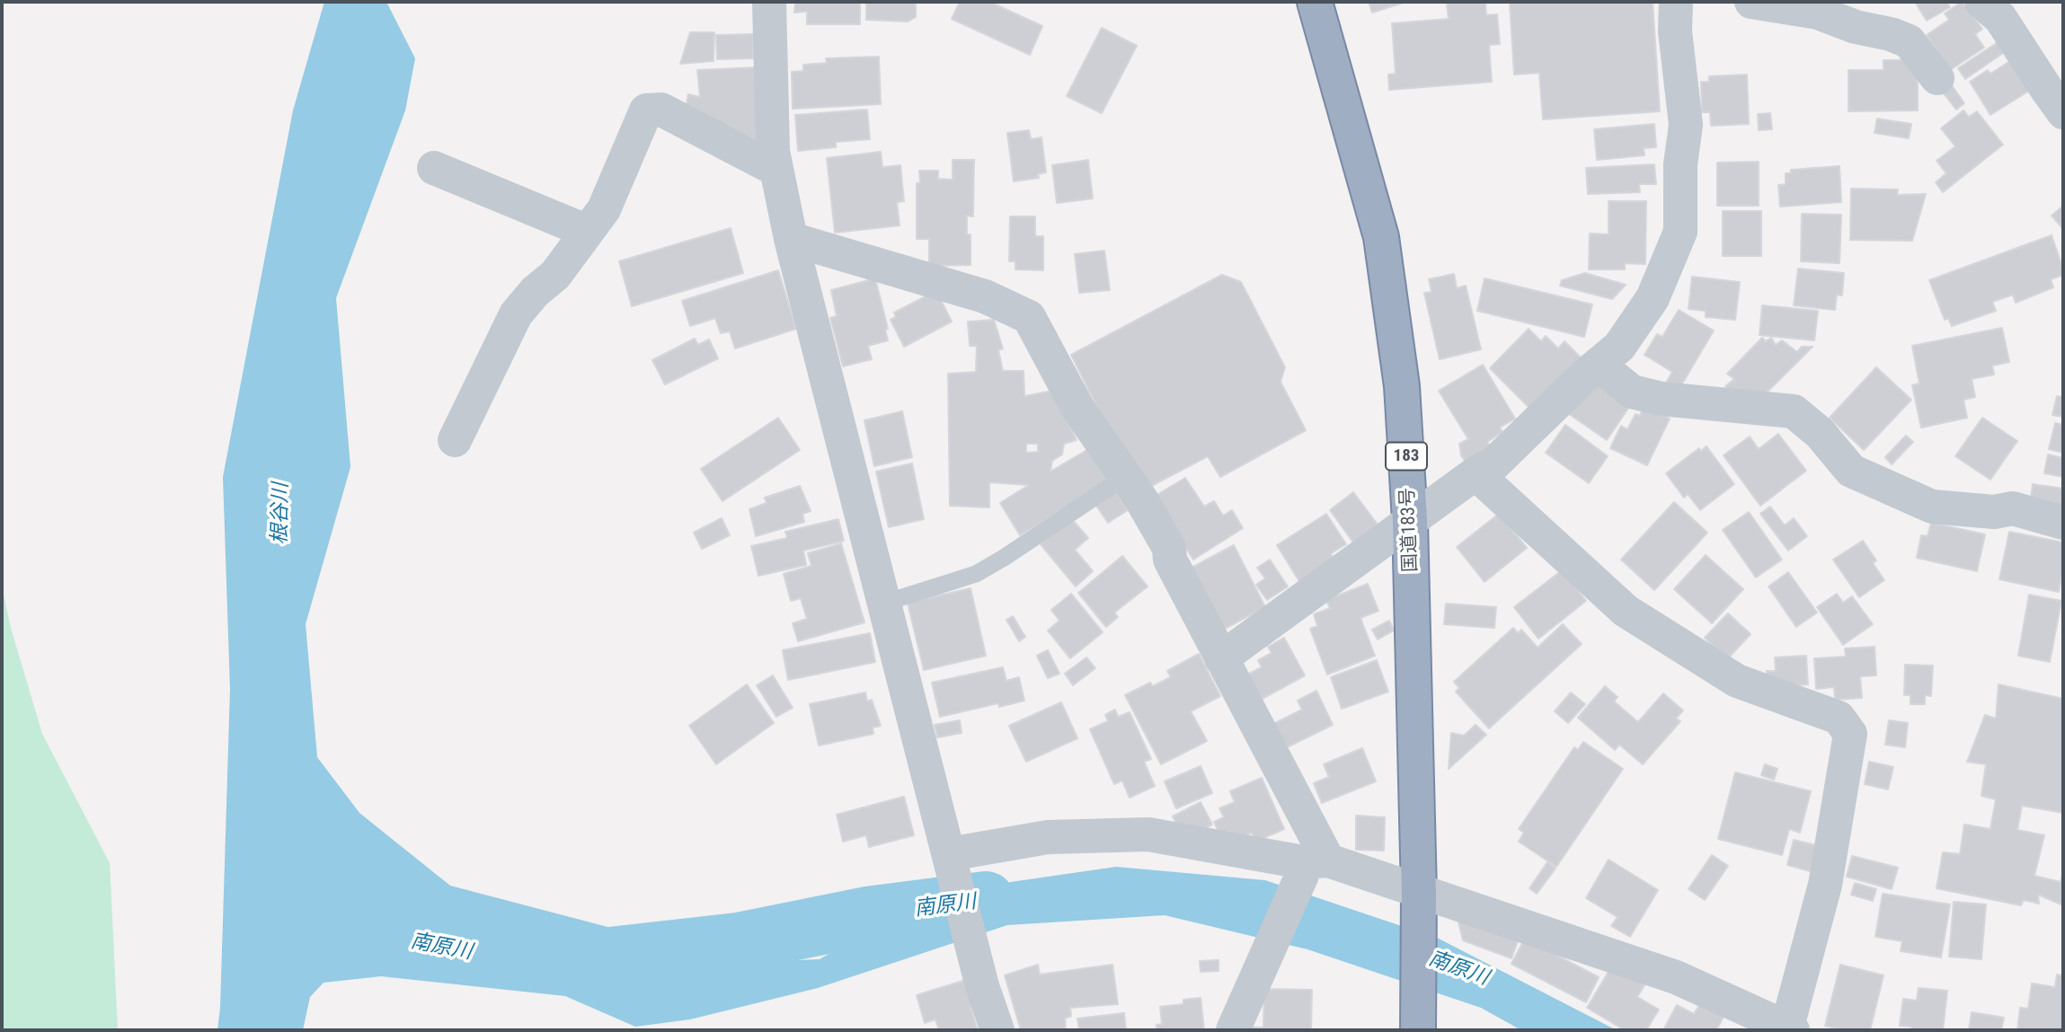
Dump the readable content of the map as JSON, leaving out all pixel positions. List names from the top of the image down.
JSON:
{
  "streets": {
    "highway": ["183", "国道183号"]
  },
  "water": ["根谷川", "南原川"]
}
